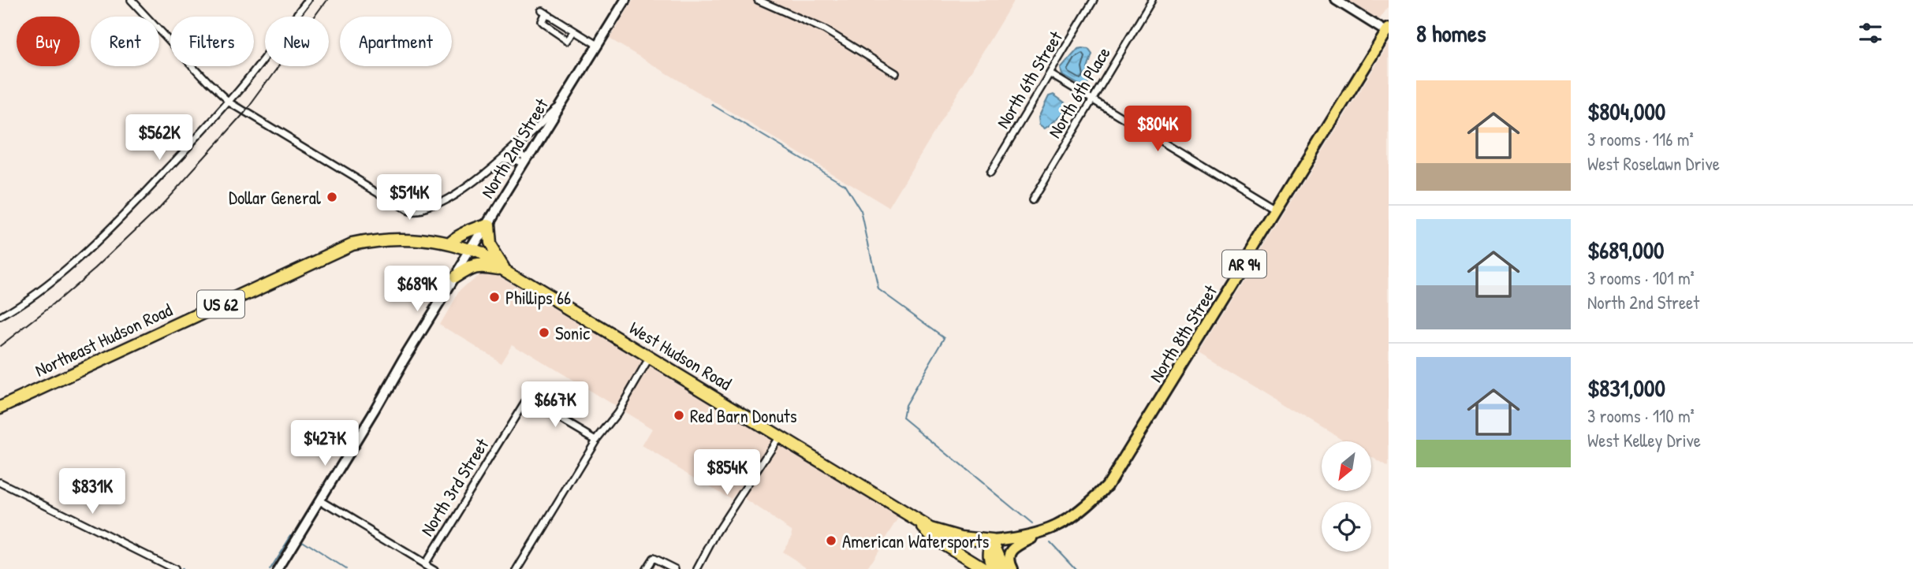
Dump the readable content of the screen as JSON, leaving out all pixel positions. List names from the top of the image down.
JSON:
{
  "streets": {
    "highway": ["US 62", "Northeast Hudson Road", "West Hudson Road"],
    "main road": ["North 2nd Street", "AR 94", "North 8th Street"],
    "street": ["North 6th Street", "North 6th Place", "North 3rd Street"]
  },
  "crossings": [
    ["North 2nd Street", "Northeast Hudson Road"],
    ["North 2nd Street", "West Hudson Road"],
    ["North 8th Street", "West Hudson Road"],
    ["Northeast Hudson Road", "West Hudson Road"]
  ],
  "places": [
    "Dollar General",
    "Phillips 66",
    "Sonic",
    "Red Barn Donuts",
    "American Watersports"
  ],
  "north": "bottom left",
  "page": {
    "heading": "8 homes",
    "chip": [
      "Buy",
      "Rent",
      "Filters",
      "New",
      "Apartment"
    ],
    "list": [
      {
        "name": "$804,000",
        "note": "3 rooms · 116 m² · West Roselawn Drive"
      },
      {
        "name": "$689,000",
        "note": "3 rooms · 101 m² · North 2nd Street"
      },
      {
        "name": "$831,000",
        "note": "3 rooms · 110 m² · West Kelley Drive"
      }
    ],
    "price": [
      "$804K",
      "$562K",
      "$514K",
      "$689K",
      "$667K",
      "$427K",
      "$854K",
      "$831K"
    ]
  }
}
